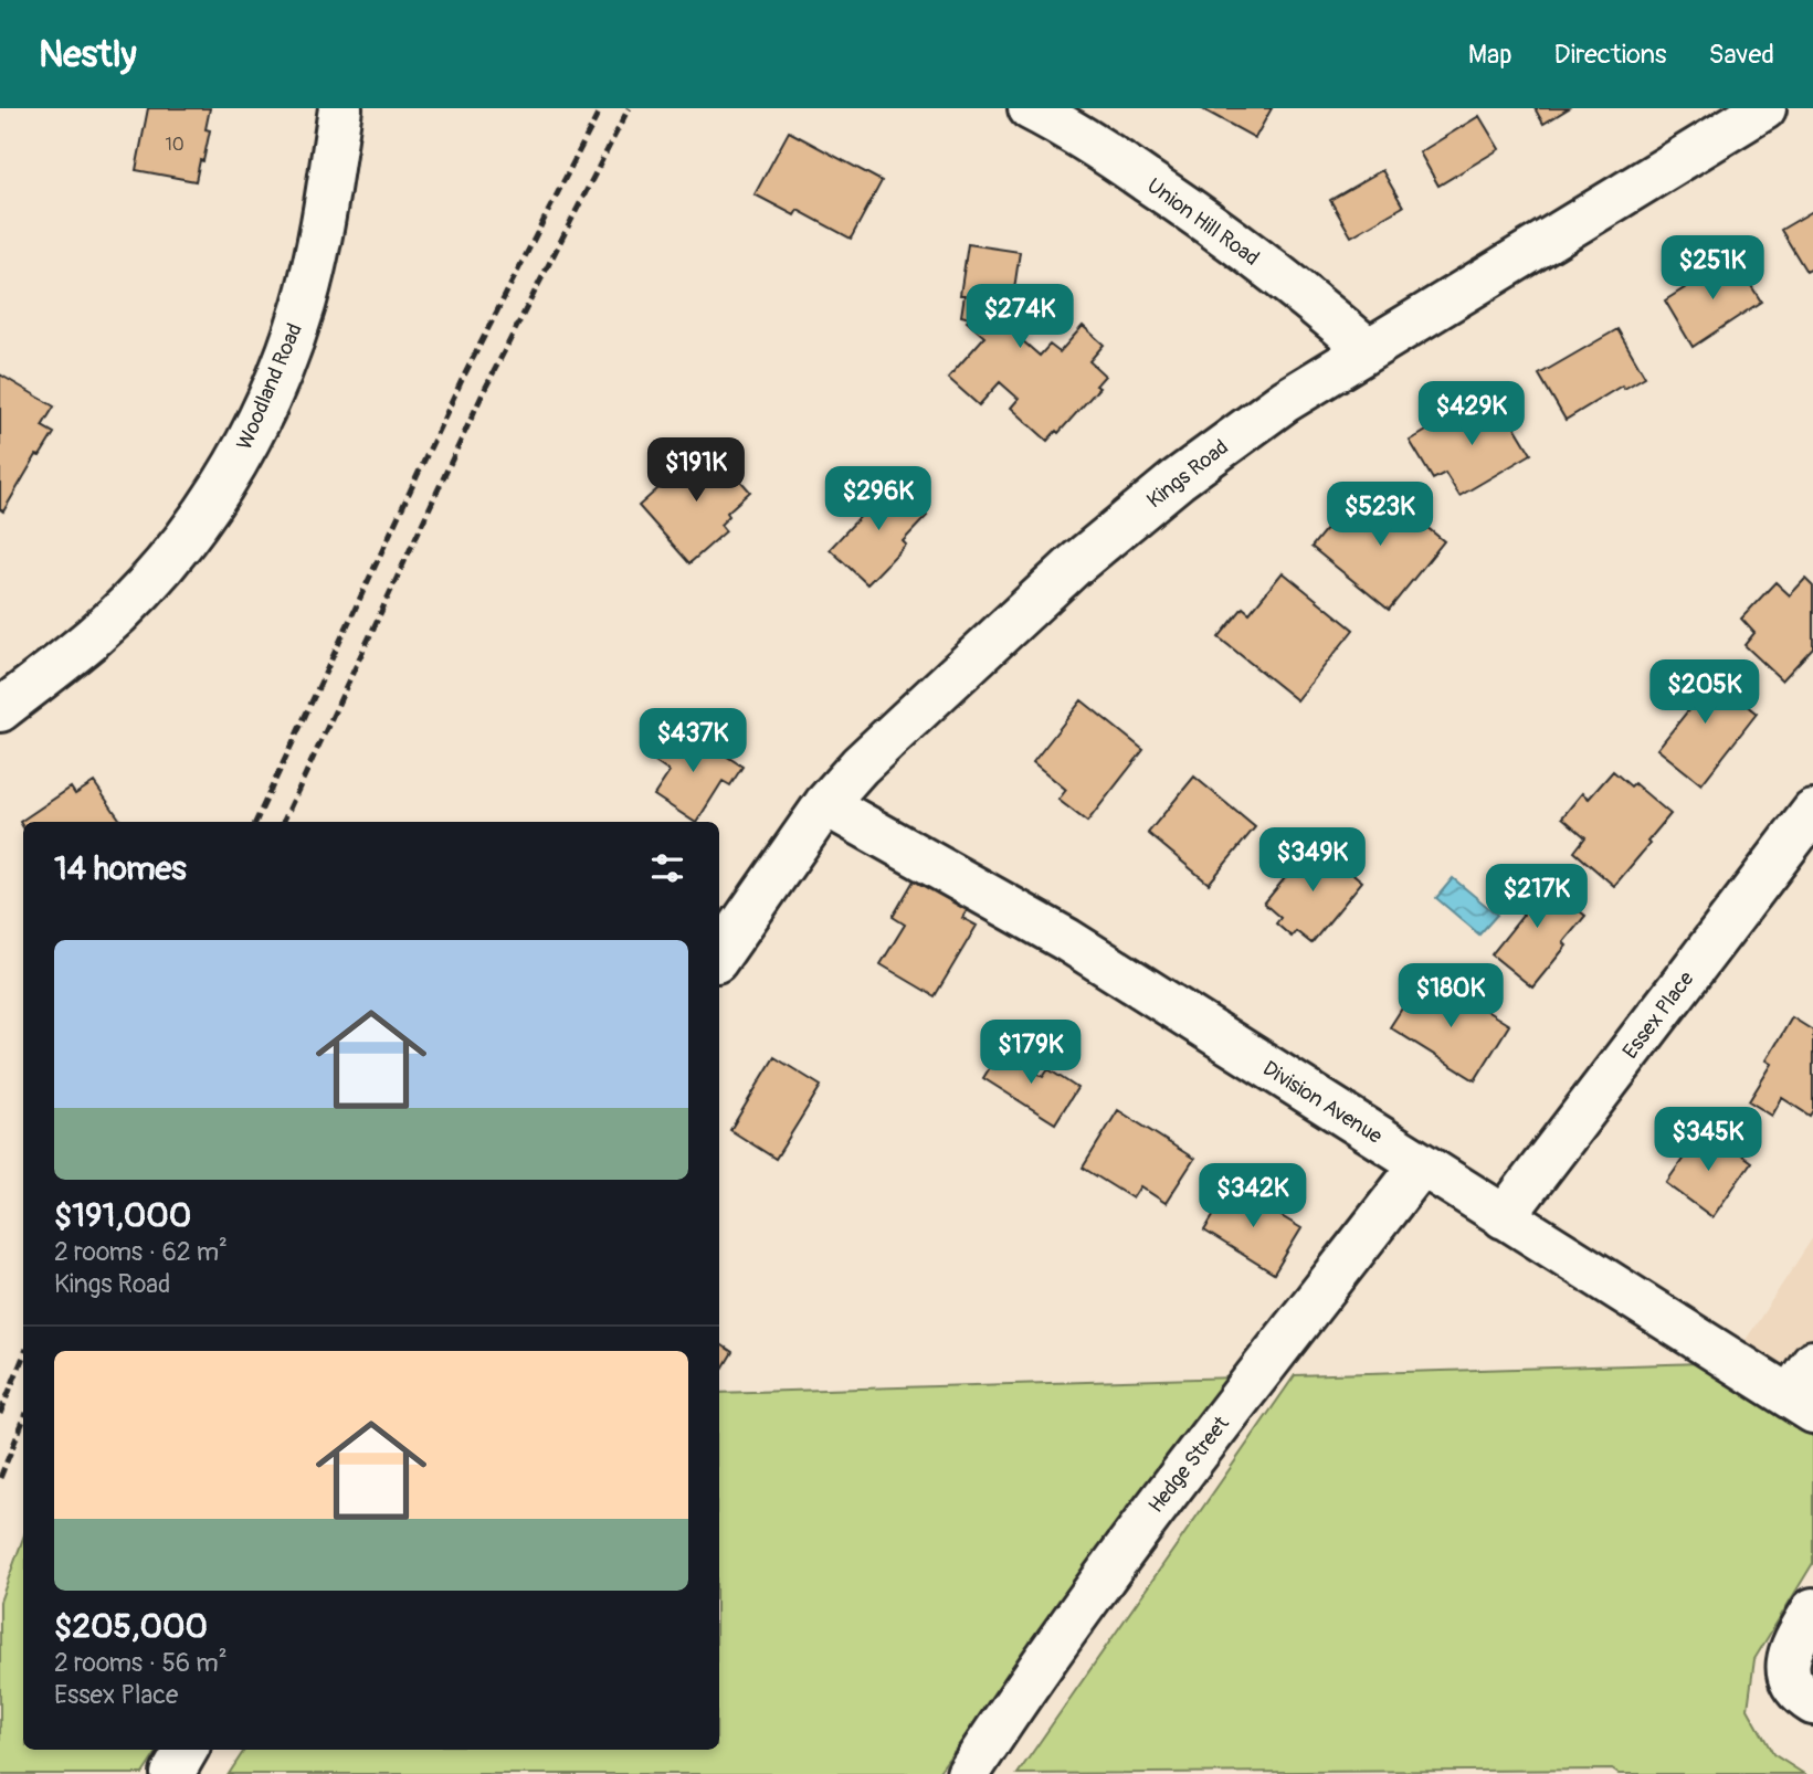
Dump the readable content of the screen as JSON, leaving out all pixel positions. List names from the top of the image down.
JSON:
{
  "streets": {
    "street": [
      "Union Hill Road",
      "Woodland Road",
      "Kings Road",
      "Essex Place",
      "Division Avenue",
      "Hedge Street"
    ]
  },
  "crossings": [
    ["Union Hill Road", "Kings Road"],
    ["Kings Road", "Division Avenue"],
    ["Essex Place", "Division Avenue"],
    ["Division Avenue", "Hedge Street"]
  ],
  "house_numbers": ["10"],
  "page": {
    "header": "Nestly",
    "nav": ["Map", "Directions", "Saved"],
    "price": [
      "$251K",
      "$274K",
      "$429K",
      "$191K",
      "$296K",
      "$523K",
      "$205K",
      "$437K",
      "$349K",
      "$217K",
      "$180K",
      "$179K",
      "$345K",
      "$342K"
    ],
    "heading": "14 homes",
    "list": [
      {
        "name": "$191,000",
        "note": "2 rooms · 62 m² · Kings Road"
      },
      {
        "name": "$205,000",
        "note": "2 rooms · 56 m² · Essex Place"
      }
    ]
  }
}
